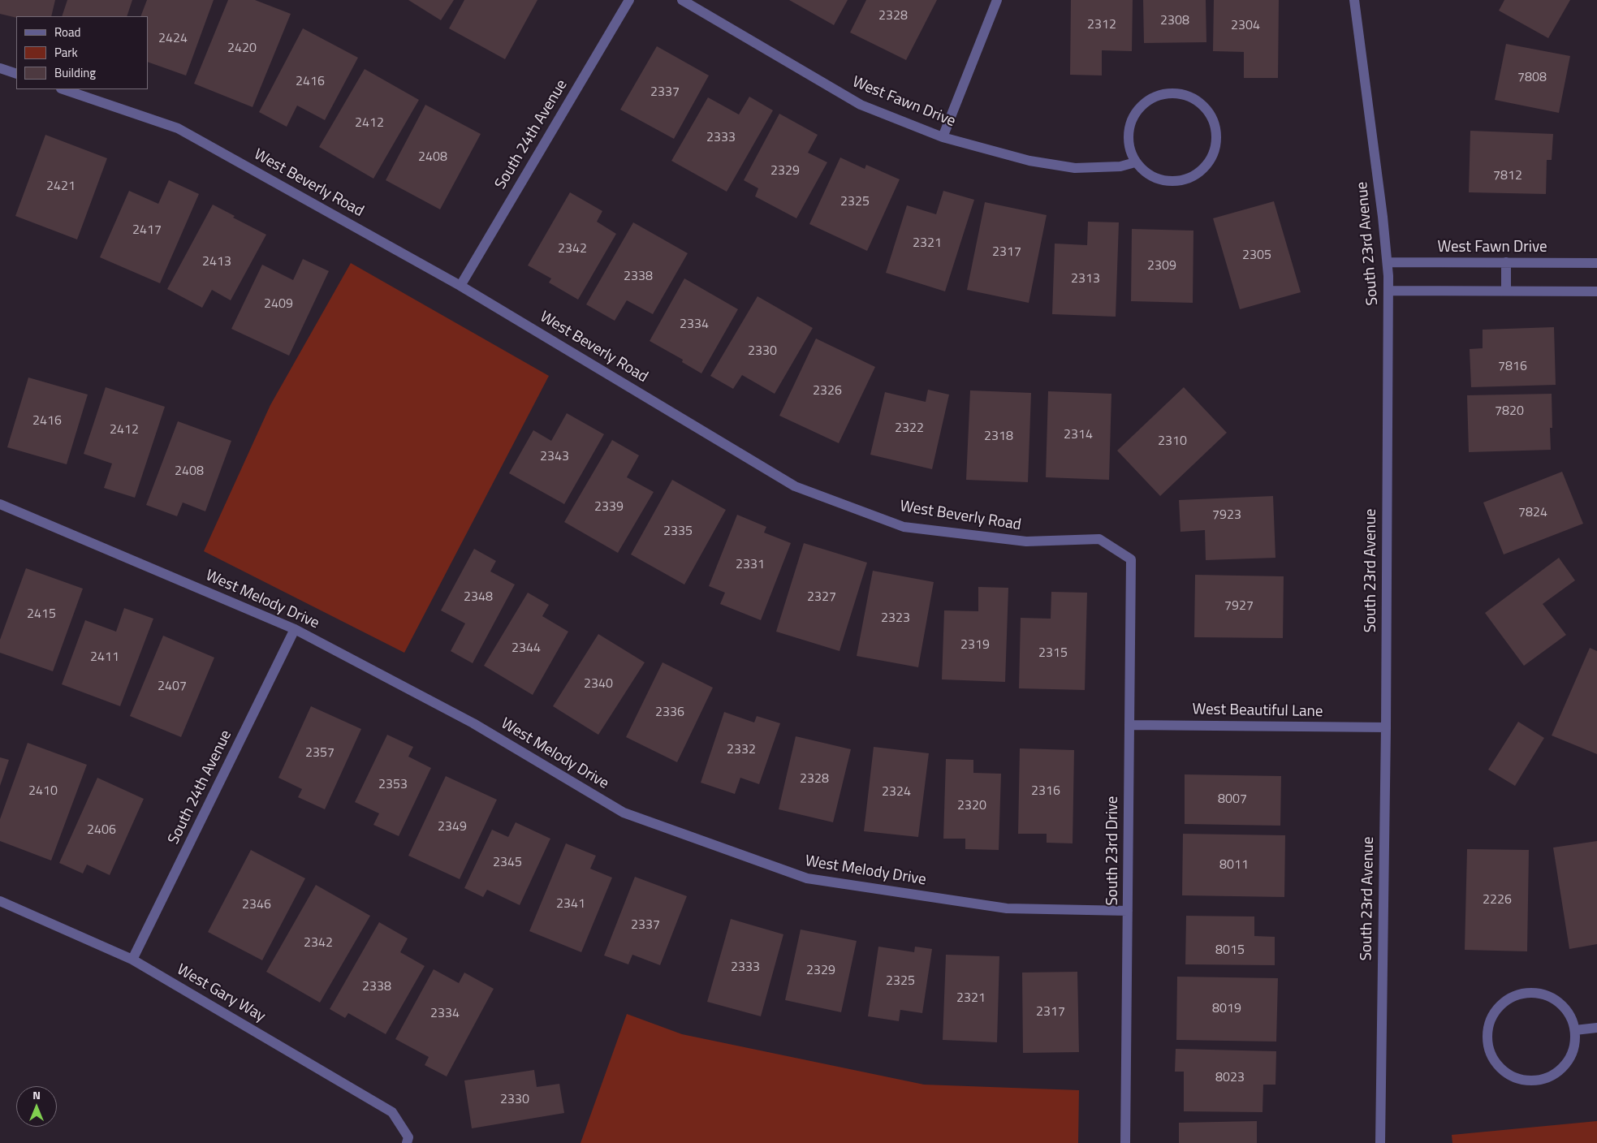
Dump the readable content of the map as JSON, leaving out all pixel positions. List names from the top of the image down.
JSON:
{
  "streets": {
    "street": [
      "West Fawn Drive",
      "South 24th Avenue",
      "West Beverly Road",
      "South 23rd Avenue",
      "West Melody Drive",
      "West Beautiful Lane",
      "South 23rd Drive",
      "West Gary Way"
    ]
  },
  "crossings": [
    ["West Fawn Drive", "South 23rd Avenue"],
    ["South 24th Avenue", "West Beverly Road"],
    ["South 24th Avenue", "West Melody Drive"],
    ["South 24th Avenue", "West Gary Way"],
    ["West Beverly Road", "South 23rd Drive"],
    ["South 23rd Avenue", "West Beautiful Lane"],
    ["West Melody Drive", "South 23rd Drive"],
    ["West Beautiful Lane", "South 23rd Drive"]
  ],
  "house_numbers": [
    "2328",
    "2308",
    "2312",
    "2304",
    "2424",
    "2420",
    "7808",
    "2416",
    "2337",
    "2412",
    "2333",
    "2408",
    "2329",
    "7812",
    "2421",
    "2325",
    "2417",
    "2321",
    "2342",
    "2317",
    "2305",
    "2413",
    "2309",
    "2338",
    "2313",
    "2409",
    "2334",
    "2330",
    "7816",
    "2326",
    "7820",
    "2416",
    "2322",
    "2412",
    "2314",
    "2318",
    "2310",
    "2343",
    "2408",
    "2339",
    "7824",
    "7923",
    "2335",
    "2331",
    "2348",
    "2327",
    "7927",
    "2415",
    "2323",
    "2319",
    "2344",
    "2315",
    "2411",
    "2340",
    "2407",
    "2336",
    "2332",
    "2357",
    "2328",
    "2353",
    "2410",
    "2316",
    "2324",
    "8007",
    "2320",
    "2349",
    "2406",
    "2345",
    "8011",
    "2226",
    "2341",
    "2346",
    "2337",
    "2342",
    "8015",
    "2333",
    "2329",
    "2325",
    "2338",
    "2321",
    "8019",
    "2317",
    "2334",
    "8023",
    "2330"
  ],
  "legend": ["Road", "Park", "Building"],
  "north": "top"
}
